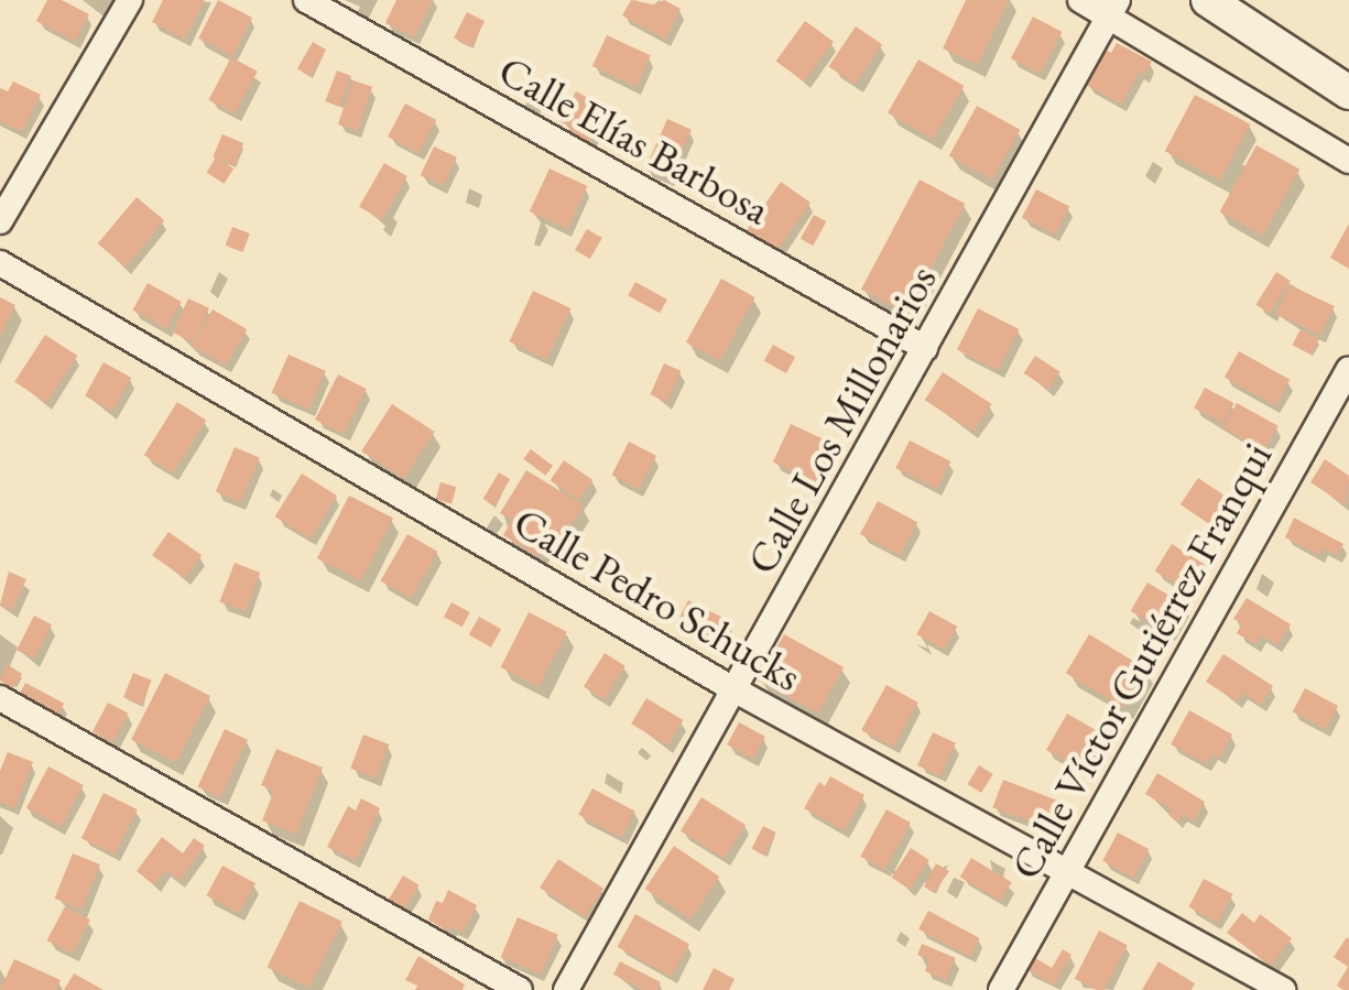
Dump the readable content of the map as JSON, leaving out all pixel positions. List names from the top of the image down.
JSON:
{
  "streets": {
    "street": [
      "Calle Elías Barbosa",
      "Calle Los Millonarios",
      "Calle Pedro Schucks",
      "Calle Víctor Gutiérrez Franqui"
    ]
  },
  "crossings": [
    ["Calle Elías Barbosa", "Calle Los Millonarios"],
    ["Calle Los Millonarios", "Calle Pedro Schucks"],
    ["Calle Pedro Schucks", "Calle Víctor Gutiérrez Franqui"]
  ]
}
